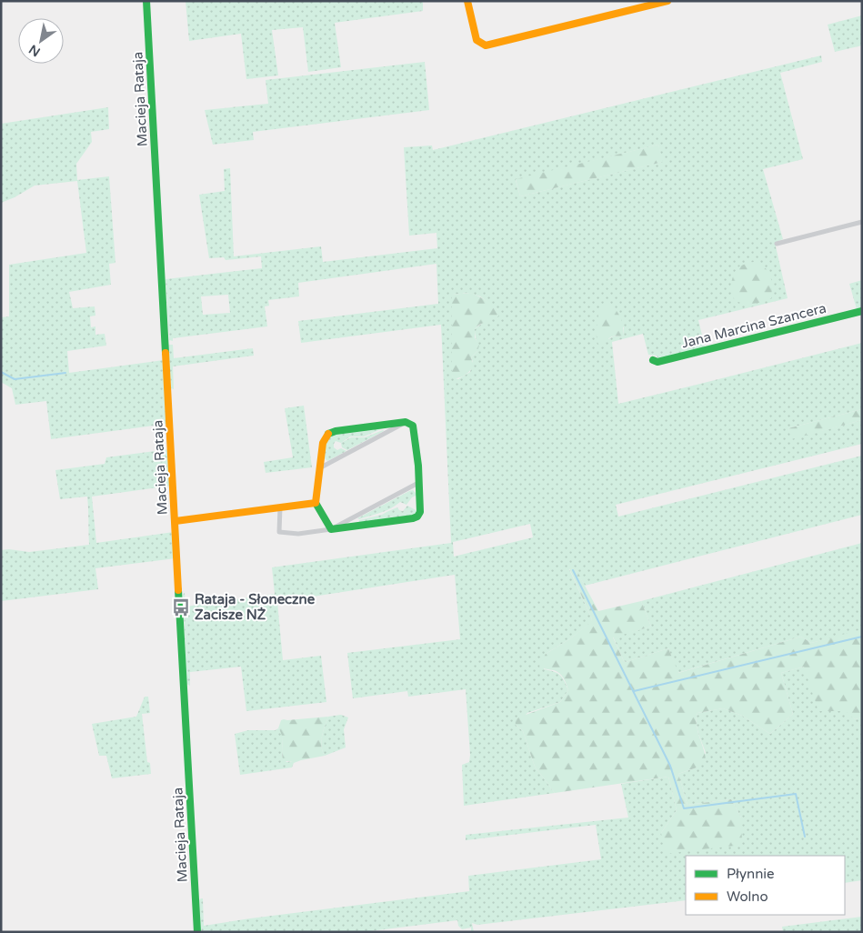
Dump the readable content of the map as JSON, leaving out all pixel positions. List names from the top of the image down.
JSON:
{
  "streets": {
    "street": ["Macieja Rataja", "Jana Marcina Szancera"]
  },
  "places": {
    "bus stop": ["Rataja - Słoneczne Zacisze NŻ"]
  },
  "legend": ["Płynnie", "Wolno"],
  "north": "bottom left"
}
